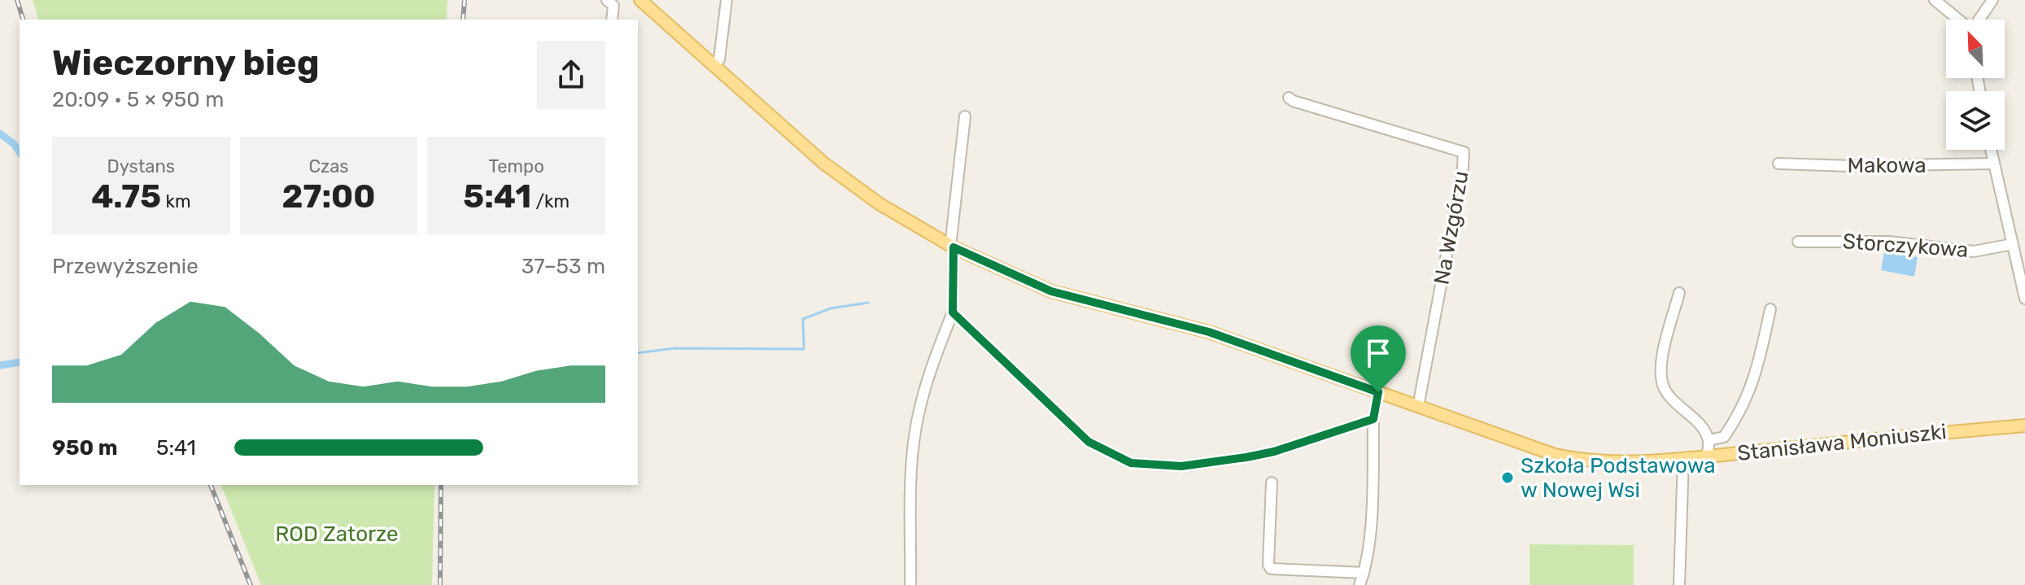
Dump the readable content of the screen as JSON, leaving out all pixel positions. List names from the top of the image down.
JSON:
{
  "streets": {
    "main road": ["Stanisława Moniuszki"],
    "street": ["Makowa", "Na Wzgórzu", "Storczykowa"]
  },
  "crossings": [
    ["Na Wzgórzu", "Stanisława Moniuszki"]
  ],
  "parks": ["ROD Zatorze"],
  "places": ["Szkoła Podstawowa w Nowej Wsi"],
  "north": "top left",
  "page": {
    "heading": ["Wieczorny bieg", "20:09 · 5 × 950 m"],
    "stats": [
      ["Dystans", "4.75 km"],
      ["Czas", "27:00"],
      ["Tempo", "5:41 /km"]
    ],
    "chart": ["Przewyższenie", "37–53 m"],
    "list": [
      {
        "name": "950 m",
        "note": "5:41"
      }
    ]
  }
}
